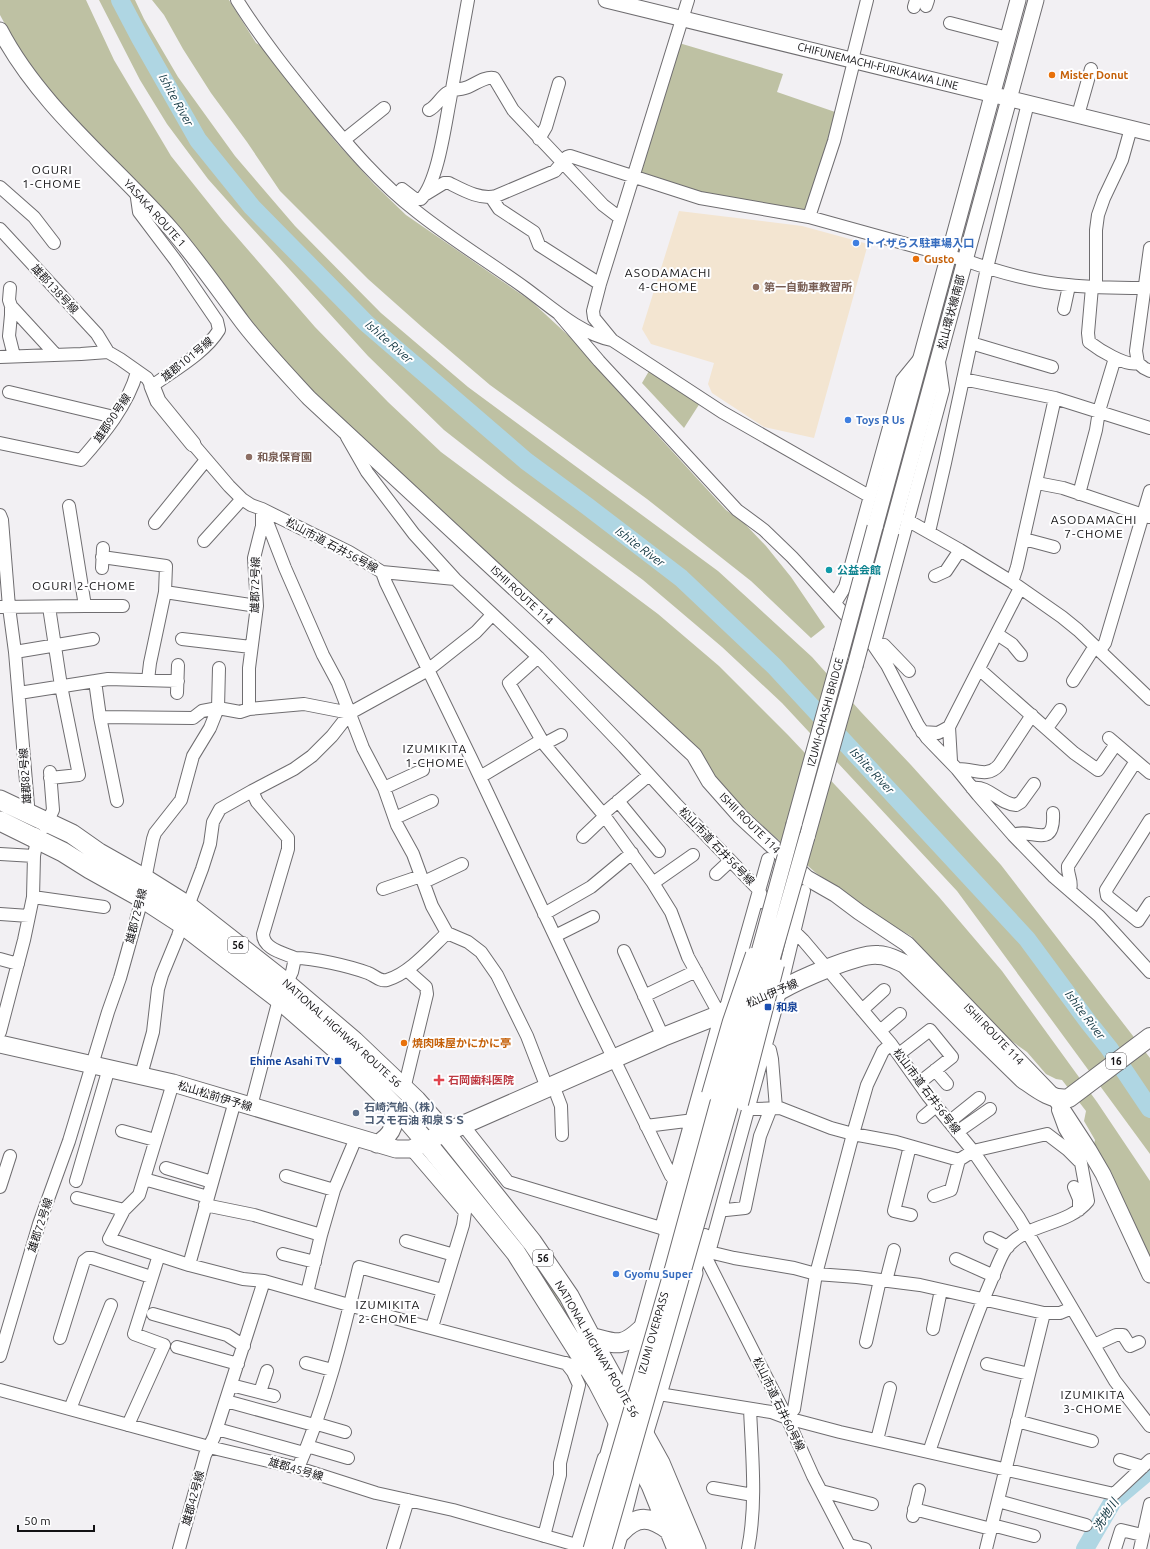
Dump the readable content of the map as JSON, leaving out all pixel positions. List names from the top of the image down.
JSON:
{
  "streets": {
    "highway": ["56", "NATIONAL HIGHWAY ROUTE 56"],
    "main road": ["松山伊予線", "16", "松山松前伊予線"],
    "street": [
      "CHIFUNEMACHI-FURUKAWA LINE",
      "YASAKA ROUTE 1",
      "雄郡138号線",
      "松山環状線南部",
      "雄郡101号線",
      "雄郡90号線",
      "松山市道 石井56号線",
      "雄郡72号線",
      "ISHII ROUTE 114",
      "IZUMI-OHASHI BRIDGE",
      "雄郡82号線",
      "IZUMI OVERPASS",
      "松山市道 石井60号線",
      "雄郡45号線",
      "雄郡42号線"
    ]
  },
  "crossings": [
    ["CHIFUNEMACHI-FURUKAWA LINE", "松山環状線南部"],
    ["YASAKA ROUTE 1", "雄郡101号線"],
    ["YASAKA ROUTE 1", "ISHII ROUTE 114"],
    ["雄郡138号線", "雄郡101号線"],
    ["松山環状線南部", "IZUMI-OHASHI BRIDGE"],
    ["雄郡101号線", "雄郡90号線"],
    ["松山市道 石井56号線", "雄郡72号線"],
    ["松山市道 石井56号線", "松山伊予線"],
    ["雄郡72号線", "NATIONAL HIGHWAY ROUTE 56"],
    ["雄郡72号線", "松山松前伊予線"],
    ["ISHII ROUTE 114", "松山伊予線"],
    ["ISHII ROUTE 114", "16"],
    ["IZUMI-OHASHI BRIDGE", "IZUMI OVERPASS"],
    ["雄郡82号線", "NATIONAL HIGHWAY ROUTE 56"],
    ["松山伊予線", "NATIONAL HIGHWAY ROUTE 56"],
    ["松山伊予線", "16"],
    ["松山伊予線", "松山松前伊予線"],
    ["NATIONAL HIGHWAY ROUTE 56", "松山松前伊予線"],
    ["IZUMI OVERPASS", "雄郡45号線"],
    ["雄郡45号線", "雄郡42号線"]
  ],
  "districts": [
    "OGURI 1-CHOME",
    "ASODAMACHI 4-CHOME",
    "ASODAMACHI 7-CHOME",
    "OGURI 2-CHOME",
    "IZUMIKITA 1-CHOME",
    "IZUMIKITA 2-CHOME",
    "IZUMIKITA 3-CHOME"
  ],
  "water": ["Ishite River", "洗地川"],
  "places": {
    "other": [
      "Mister Donut",
      "トイザらス駐車場入口",
      "Gusto",
      "第一自動車教習所",
      "Toys R Us",
      "和泉保育園",
      "公益会館",
      "焼肉味屋かにかに亭",
      "石崎汽船（株） コスモ石油 和泉ＳＳ",
      "Gyomu Super"
    ],
    "transit": ["和泉", "Ehime Asahi TV"],
    "health": ["石岡歯科医院"]
  },
  "scale_bar": "50 m"
}
